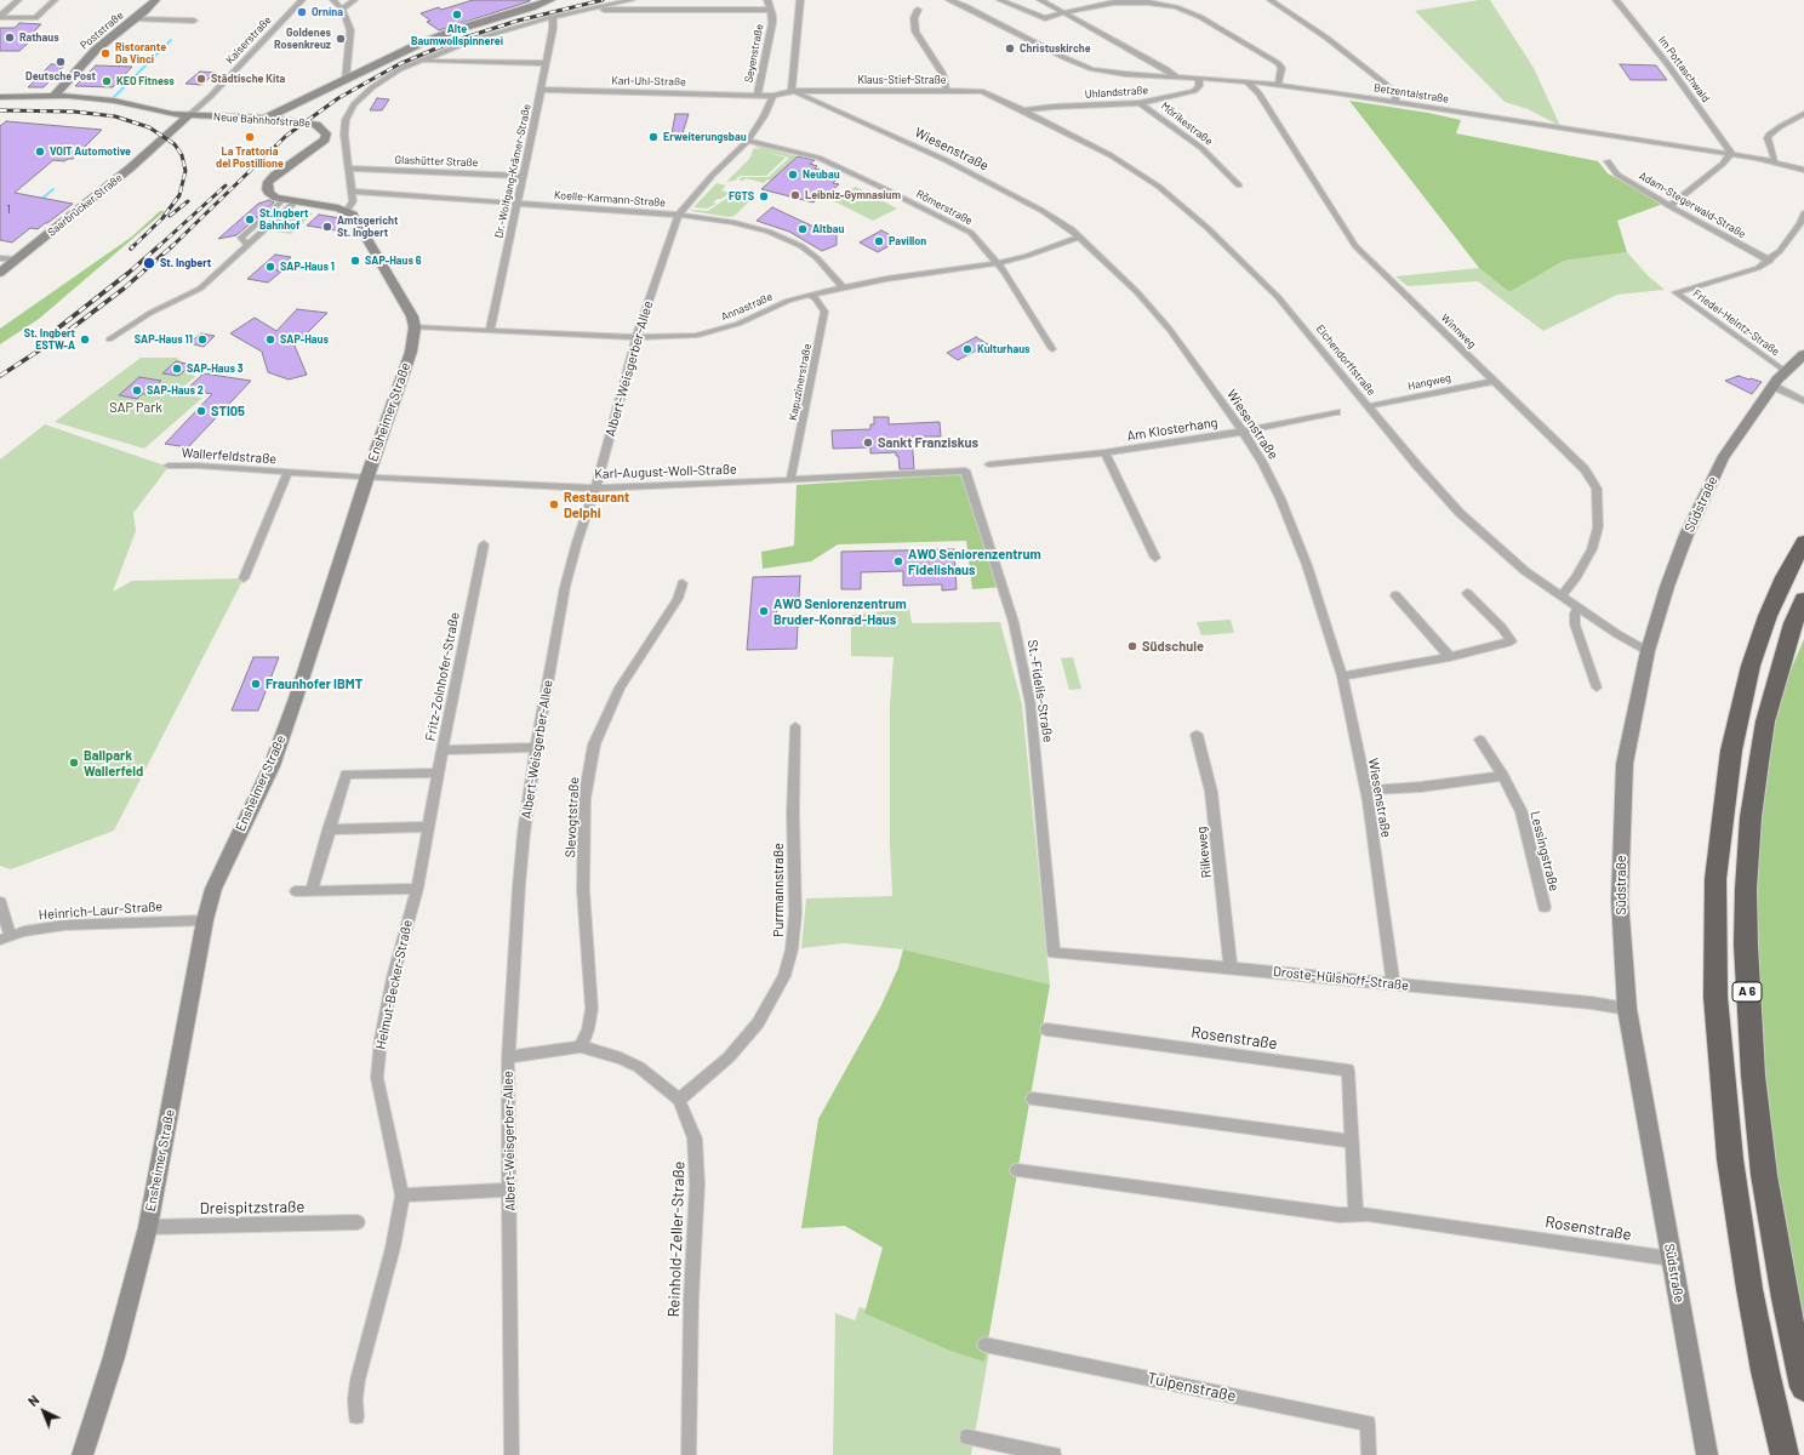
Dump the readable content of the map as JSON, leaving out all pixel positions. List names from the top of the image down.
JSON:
{
  "streets": {
    "highway": ["A 6"],
    "main road": [
      "Poststraße",
      "Kaiserstraße",
      "Neue Bahnhofstraße",
      "Saarbrücker Straße",
      "Ensheimer Straße",
      "Südstraße"
    ],
    "street": [
      "Seyenstraße",
      "Im Pottaschwald",
      "Klaus-Stief-Straße",
      "Karl-Uhl-Straße",
      "Uhlandstraße",
      "Betzentalstraße",
      "Mörikestraße",
      "Wiesenstraße",
      "Glashütter Straße",
      "Dr.-Wolfgang-Krämer-Straße",
      "Koelle-Karmann-Straße",
      "Adam-Stegerwald-Straße",
      "Römerstraße",
      "Annastraße",
      "Friedel-Heintz-Straße",
      "Winnweg",
      "Eichendorffstraße",
      "Albert-Weisgerber-Allee",
      "Kapuzinerstraße",
      "Hangweg",
      "Am Klosterhang",
      "Wallerfeldstraße",
      "Karl-August-Woll-Straße",
      "Fritz-Zolnhofer-Straße",
      "St.-Fidelis-Straße",
      "Slevogtstraße",
      "Lessingstraße",
      "Rilkeweg",
      "Purrmannstraße",
      "Heinrich-Laur-Straße",
      "Droste-Hülshoff-Straße",
      "Helmut-Becker-Straße",
      "Rosenstraße",
      "Dreispitzstraße",
      "Reinhold-Zeller-Straße",
      "Tulpenstraße"
    ]
  },
  "crossings": [
    ["Kaiserstraße", "Neue Bahnhofstraße"],
    ["Kaiserstraße", "Saarbrücker Straße"],
    ["Seyenstraße", "Karl-Uhl-Straße"],
    ["Seyenstraße", "Albert-Weisgerber-Allee"],
    ["Im Pottaschwald", "Betzentalstraße"],
    ["Klaus-Stief-Straße", "Wiesenstraße"],
    ["Klaus-Stief-Straße", "Eichendorffstraße"],
    ["Karl-Uhl-Straße", "Dr.-Wolfgang-Krämer-Straße"],
    ["Uhlandstraße", "Betzentalstraße"],
    ["Uhlandstraße", "Mörikestraße"],
    ["Uhlandstraße", "Eichendorffstraße"],
    ["Betzentalstraße", "Winnweg"],
    ["Wiesenstraße", "Annastraße"],
    ["Wiesenstraße", "Am Klosterhang"],
    ["Wiesenstraße", "Droste-Hülshoff-Straße"],
    ["Glashütter Straße", "Dr.-Wolfgang-Krämer-Straße"],
    ["Dr.-Wolfgang-Krämer-Straße", "Koelle-Karmann-Straße"],
    ["Dr.-Wolfgang-Krämer-Straße", "Annastraße"],
    ["Koelle-Karmann-Straße", "Annastraße"],
    ["Koelle-Karmann-Straße", "Albert-Weisgerber-Allee"],
    ["Adam-Stegerwald-Straße", "Friedel-Heintz-Straße"],
    ["Römerstraße", "Annastraße"],
    ["Römerstraße", "Albert-Weisgerber-Allee"],
    ["Annastraße", "Albert-Weisgerber-Allee"],
    ["Annastraße", "Kapuzinerstraße"],
    ["Annastraße", "Ensheimer Straße"],
    ["Friedel-Heintz-Straße", "Südstraße"],
    ["Winnweg", "Eichendorffstraße"],
    ["Winnweg", "Hangweg"],
    ["Eichendorffstraße", "Hangweg"],
    ["Eichendorffstraße", "Südstraße"],
    ["Albert-Weisgerber-Allee", "Karl-August-Woll-Straße"],
    ["Albert-Weisgerber-Allee", "Fritz-Zolnhofer-Straße"],
    ["Albert-Weisgerber-Allee", "Reinhold-Zeller-Straße"],
    ["Kapuzinerstraße", "Karl-August-Woll-Straße"],
    ["Ensheimer Straße", "Wallerfeldstraße"],
    ["Ensheimer Straße", "Karl-August-Woll-Straße"],
    ["Ensheimer Straße", "Heinrich-Laur-Straße"],
    ["Ensheimer Straße", "Dreispitzstraße"],
    ["Wallerfeldstraße", "Karl-August-Woll-Straße"],
    ["Karl-August-Woll-Straße", "St.-Fidelis-Straße"],
    ["Südstraße", "Droste-Hülshoff-Straße"],
    ["Südstraße", "Rosenstraße"],
    ["Fritz-Zolnhofer-Straße", "Helmut-Becker-Straße"],
    ["St.-Fidelis-Straße", "Droste-Hülshoff-Straße"],
    ["Slevogtstraße", "Reinhold-Zeller-Straße"],
    ["Rilkeweg", "Droste-Hülshoff-Straße"],
    ["Purrmannstraße", "Reinhold-Zeller-Straße"]
  ],
  "parks": ["SAP Park"],
  "places": [
    "Ornina",
    "Alte Baumwollspinnerei",
    "Rathaus",
    "Goldenes Rosenkreuz",
    "Christuskirche",
    "Ristorante Da Vinci",
    "Deutsche Post",
    "Städtische Kita",
    "KEO Fitness",
    "La Trattoria del Postillione",
    "Erweiterungsbau",
    "VOIT Automotive",
    "Neubau",
    "Leibniz-Gymnasium",
    "FGTS",
    "St.Ingbert Bahnhof",
    "Amtsgericht St. Ingbert",
    "Altbau",
    "Pavillon",
    "SAP-Haus 6",
    "St. Ingbert",
    "SAP-Haus 1",
    "St. Ingbert ESTW-A",
    "SAP-Haus 11",
    "SAP-Haus",
    "Kulturhaus",
    "SAP-Haus 3",
    "SAP-Haus 2",
    "STI05",
    "Sankt Franziskus",
    "Restaurant Delphi",
    "AWO Seniorenzentrum Fidelishaus",
    "AWO Seniorenzentrum Bruder-Konrad-Haus",
    "Südschule",
    "Fraunhofer IBMT",
    "Ballpark Wallerfeld"
  ],
  "house_numbers": ["1"],
  "north": "top left"
}
